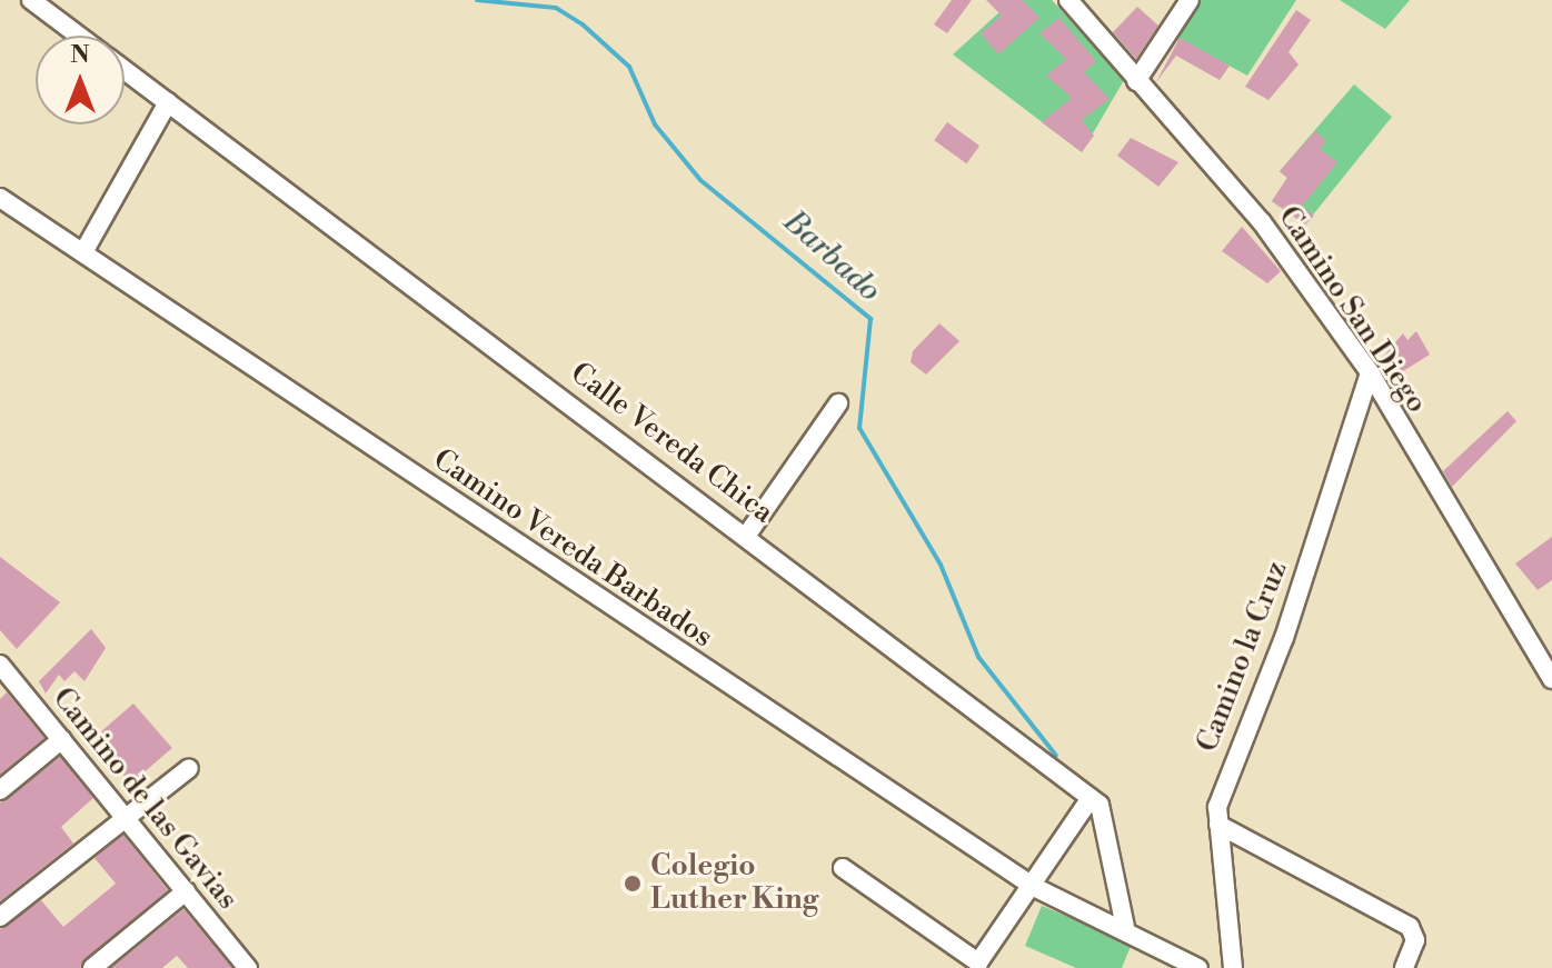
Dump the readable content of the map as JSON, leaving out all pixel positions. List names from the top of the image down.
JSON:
{
  "streets": {
    "street": [
      "Camino San Diego",
      "Calle Vereda Chica",
      "Camino Vereda Barbados",
      "Camino la Cruz",
      "Camino de las Gavias"
    ]
  },
  "crossings": [
    ["Camino San Diego", "Camino la Cruz"]
  ],
  "water": ["Barbado"],
  "places": ["Colegio Luther King"],
  "north": "top"
}
